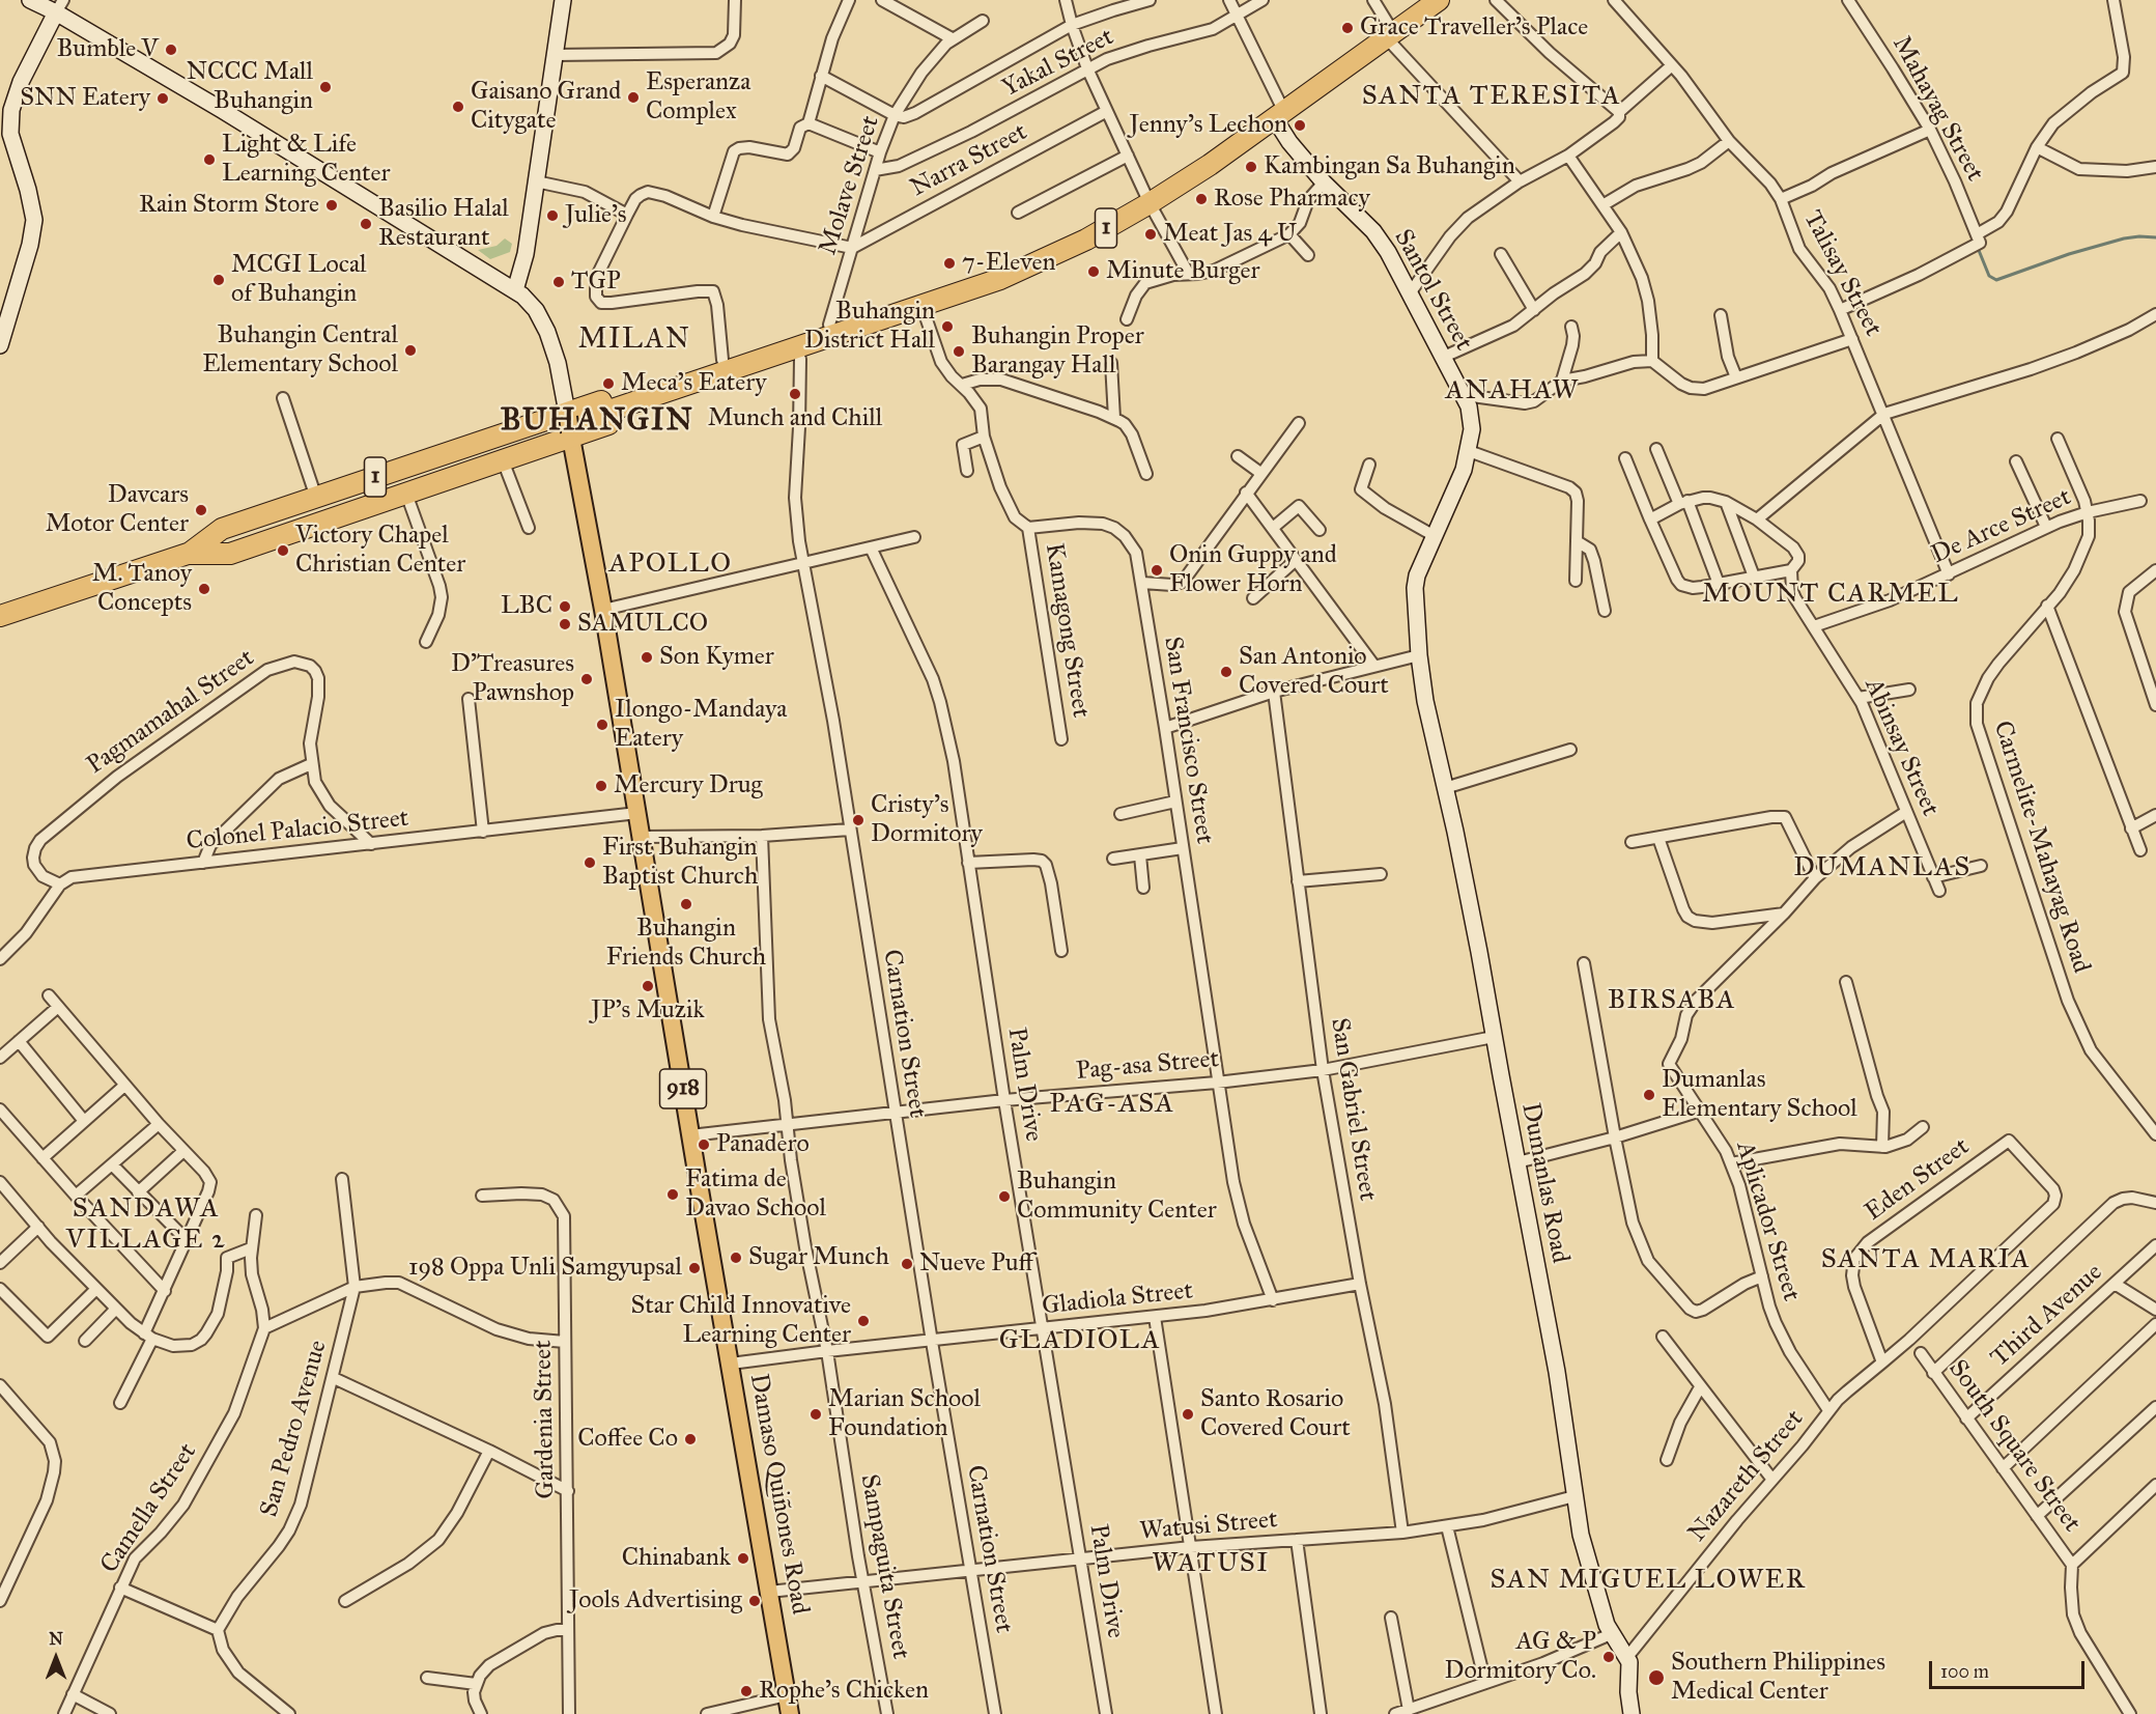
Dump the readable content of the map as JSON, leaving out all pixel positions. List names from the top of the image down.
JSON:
{
  "streets": {
    "highway": ["1"],
    "main road": [
      "Santol Street",
      "918",
      "Dumanlas Road",
      "Damaso Quiñones Road"
    ],
    "street": [
      "Yakal Street",
      "Mahayag Street",
      "Narra Street",
      "Molave Street",
      "Talisay Street",
      "De Arce Street",
      "Kamagong Street",
      "Pagmamahal Street",
      "San Francisco Street",
      "Abinsay Street",
      "Colonel Palacio Street",
      "Carmelite-Mahayag Road",
      "Carnation Street",
      "Pag-asa Street",
      "Palm Drive",
      "San Gabriel Street",
      "Eden Street",
      "Aplicador Street",
      "Gladiola Street",
      "Third Avenue",
      "Gardenia Street",
      "San Pedro Avenue",
      "South Square Street",
      "Nazareth Street",
      "Camella Street",
      "Watusi Street",
      "Sampaguita Street"
    ]
  },
  "crossings": [
    ["Yakal Street", "Molave Street"],
    ["Narra Street", "Molave Street"],
    ["Molave Street", "1"],
    ["1", "Santol Street"],
    ["1", "Carnation Street"],
    ["1", "Damaso Quiñones Road"],
    ["Talisay Street", "De Arce Street"],
    ["Santol Street", "Dumanlas Road"],
    ["De Arce Street", "Abinsay Street"],
    ["De Arce Street", "Carmelite-Mahayag Road"],
    ["Kamagong Street", "San Francisco Street"],
    ["Pagmamahal Street", "Colonel Palacio Street"],
    ["San Francisco Street", "Pag-asa Street"],
    ["San Francisco Street", "Gladiola Street"],
    ["Abinsay Street", "Aplicador Street"],
    ["Colonel Palacio Street", "Damaso Quiñones Road"],
    ["Carnation Street", "Pag-asa Street"],
    ["Carnation Street", "Gladiola Street"],
    ["Carnation Street", "Watusi Street"],
    ["Pag-asa Street", "Palm Drive"],
    ["Pag-asa Street", "San Gabriel Street"],
    ["Pag-asa Street", "Dumanlas Road"],
    ["Pag-asa Street", "Damaso Quiñones Road"],
    ["Pag-asa Street", "Sampaguita Street"],
    ["Palm Drive", "Gladiola Street"],
    ["Palm Drive", "Watusi Street"],
    ["San Gabriel Street", "Gladiola Street"],
    ["San Gabriel Street", "Watusi Street"],
    ["Eden Street", "Nazareth Street"],
    ["Dumanlas Road", "Nazareth Street"],
    ["Dumanlas Road", "Watusi Street"],
    ["Aplicador Street", "Nazareth Street"],
    ["Gladiola Street", "Damaso Quiñones Road"],
    ["Gladiola Street", "Sampaguita Street"],
    ["Third Avenue", "South Square Street"],
    ["Damaso Quiñones Road", "Watusi Street"],
    ["Watusi Street", "Sampaguita Street"]
  ],
  "districts": [
    "SANTA TERESITA",
    "MILAN",
    "ANAHAW",
    "BUHANGIN",
    "APOLLO",
    "MOUNT CARMEL",
    "DUMANLAS",
    "BIRSABA",
    "PAG-ASA",
    "SANDAWA VILLAGE 2",
    "SANTA MARIA",
    "GLADIOLA",
    "WATUSI",
    "SAN MIGUEL LOWER"
  ],
  "places": [
    "Grace Traveller’s Place",
    "Bumble V",
    "NCCC Mall Buhangin",
    "Esperanza Complex",
    "SNN Eatery",
    "Gaisano Grand Citygate",
    "Jenny's Lechon",
    "Light & Life Learning Center",
    "Kambingan Sa Buhangin",
    "Rose Pharmacy",
    "Rain Storm Store",
    "Julie's",
    "Basilio Halal Restaurant",
    "Meat Jas 4 U",
    "7-Eleven",
    "Minute Burger",
    "MCGI Local of Buhangin",
    "TGP",
    "Buhangin District Hall",
    "Buhangin Central Elementary School",
    "Buhangin Proper Barangay Hall",
    "Meca's Eatery",
    "Munch and Chill",
    "Davcars Motor Center",
    "Victory Chapel Christian Center",
    "Onin Guppy and Flower Horn",
    "M. Tanoy Concepts",
    "LBC",
    "SAMULCO",
    "Son Kymer",
    "San Antonio Covered Court",
    "D'Treasures Pawnshop",
    "Ilongo-Mandaya Eatery",
    "Mercury Drug",
    "Cristy's Dormitory",
    "First Buhangin Baptist Church",
    "Buhangin Friends Church",
    "JP's Muzik",
    "Dumanlas Elementary School",
    "Panadero",
    "Fatima de Davao School",
    "Buhangin Community Center",
    "Sugar Munch",
    "Nueve Puff",
    "198 Oppa Unli Samgyupsal",
    "Star Child Innovative Learning Center",
    "Marian School Foundation",
    "Santo Rosario Covered Court",
    "Coffee Co",
    "Chinabank",
    "Jools Advertising",
    "AG & P Dormitory Co.",
    "Southern Philippines Medical Center",
    "Rophe's Chicken"
  ],
  "scale_bar": "100 m",
  "north": "top"
}
